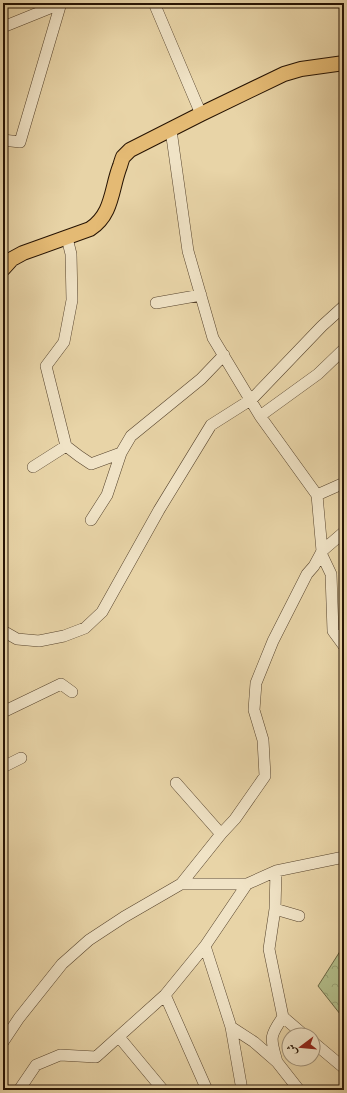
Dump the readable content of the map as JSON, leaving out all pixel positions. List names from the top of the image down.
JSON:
{
  "north": "left"
}
